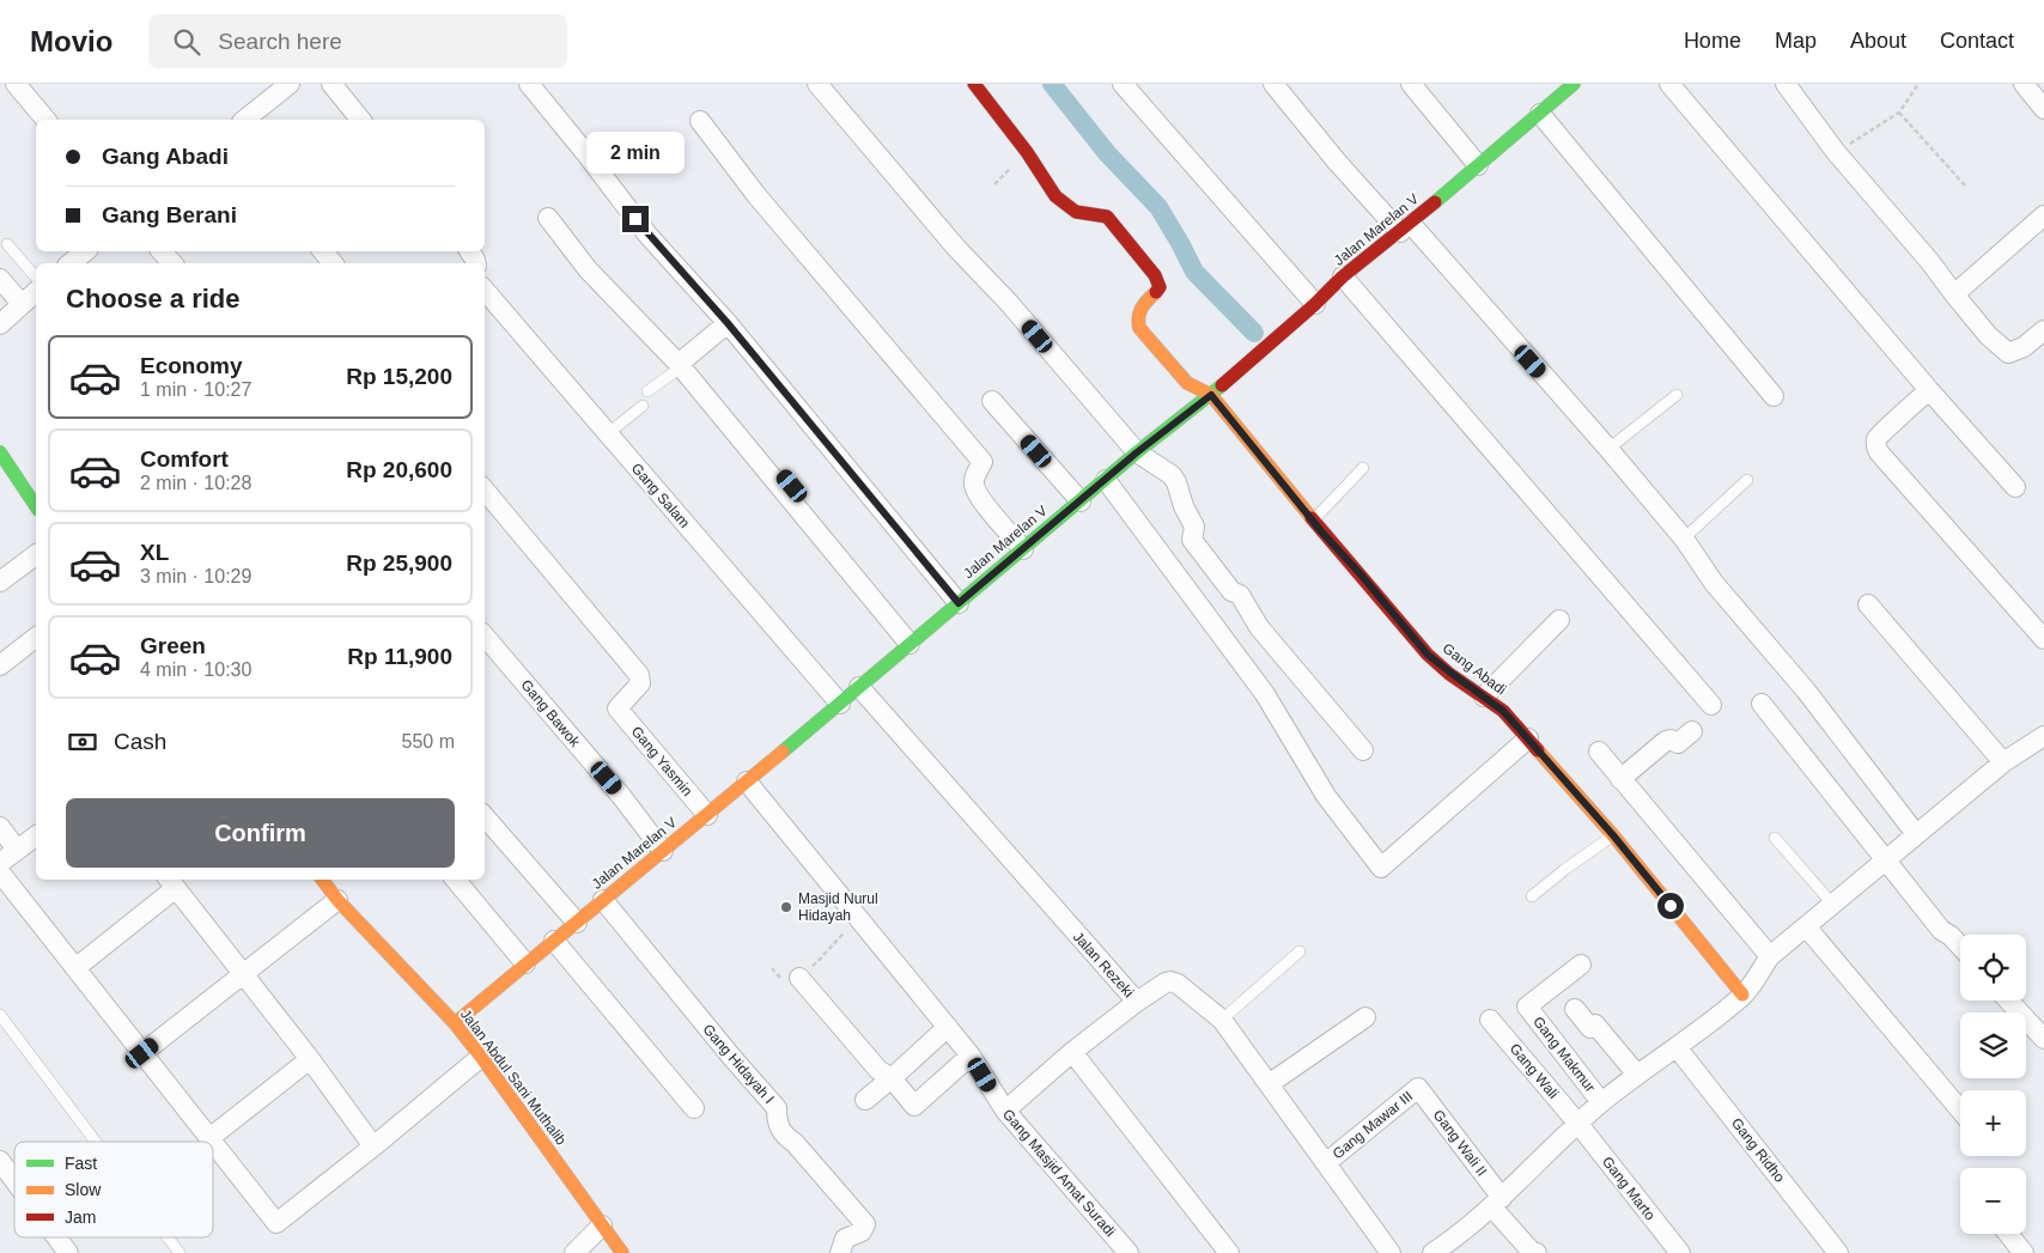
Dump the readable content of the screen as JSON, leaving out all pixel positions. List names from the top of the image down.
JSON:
{
  "streets": {
    "street": [
      "Jalan Marelan V",
      "Gang Salam",
      "Gang Abadi",
      "Gang Bawok",
      "Gang Yasmin",
      "Jalan Rezeki",
      "Gang Makmur",
      "Gang Hidayah I",
      "Gang Wali",
      "Jalan Abdul Sani Muthalib",
      "Gang Mawar III",
      "Gang Wali II",
      "Gang Ridho",
      "Gang Masjid Amat Suradi",
      "Gang Marto"
    ]
  },
  "crossings": [
    ["Jalan Marelan V", "Gang Salam"],
    ["Jalan Marelan V", "Gang Abadi"],
    ["Jalan Marelan V", "Gang Bawok"],
    ["Jalan Marelan V", "Gang Yasmin"],
    ["Jalan Marelan V", "Jalan Rezeki"],
    ["Jalan Marelan V", "Gang Hidayah I"],
    ["Jalan Marelan V", "Jalan Abdul Sani Muthalib"],
    ["Jalan Marelan V", "Gang Masjid Amat Suradi"],
    ["Jalan Rezeki", "Gang Mawar III"],
    ["Gang Wali", "Gang Marto"],
    ["Gang Mawar III", "Gang Wali II"]
  ],
  "places": ["Masjid Nurul Hidayah"],
  "legend": ["Fast", "Slow", "Jam"],
  "page": {
    "header": "Movio",
    "search": "Search here",
    "nav": [
      "Home",
      "Map",
      "About",
      "Contact"
    ],
    "banner": ["Gang Abadi", "Gang Berani"],
    "bubble": "2 min",
    "heading": "Choose a ride",
    "list": [
      {
        "name": "Economy",
        "note": "1 min · 10:27",
        "value": "Rp 15,200"
      },
      {
        "name": "Comfort",
        "note": "2 min · 10:28",
        "value": "Rp 20,600"
      },
      {
        "name": "XL",
        "note": "3 min · 10:29",
        "value": "Rp 25,900"
      },
      {
        "name": "Green",
        "note": "4 min · 10:30",
        "value": "Rp 11,900"
      }
    ],
    "pay": ["Cash", "550 m"],
    "buttons": "Confirm",
    "map_buttons": ["+", "−"]
  }
}
